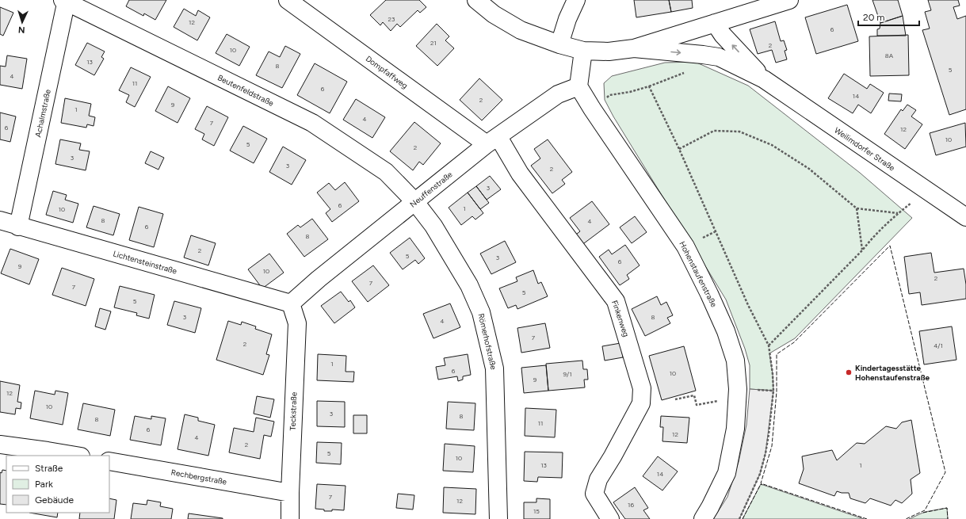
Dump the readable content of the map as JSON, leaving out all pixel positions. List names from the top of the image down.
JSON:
{
  "streets": {
    "street": [
      "Dompfaffweg",
      "Beutenfeldstraße",
      "Achalmstraße",
      "Weilimdorfer Straße",
      "Neuffenstraße",
      "Lichtensteinstraße",
      "Hohenstaufenstraße",
      "Finkenweg",
      "Römerhofstraße",
      "Teckstraße",
      "Rechbergstraße"
    ]
  },
  "crossings": [
    ["Dompfaffweg", "Neuffenstraße"],
    ["Dompfaffweg", "Finkenweg"],
    ["Beutenfeldstraße", "Achalmstraße"],
    ["Beutenfeldstraße", "Neuffenstraße"],
    ["Beutenfeldstraße", "Römerhofstraße"],
    ["Achalmstraße", "Lichtensteinstraße"],
    ["Neuffenstraße", "Lichtensteinstraße"],
    ["Neuffenstraße", "Hohenstaufenstraße"],
    ["Neuffenstraße", "Finkenweg"],
    ["Neuffenstraße", "Römerhofstraße"],
    ["Neuffenstraße", "Teckstraße"],
    ["Lichtensteinstraße", "Teckstraße"],
    ["Teckstraße", "Rechbergstraße"]
  ],
  "places": ["Kindertagesstätte Hohenstaufenstraße"],
  "house_numbers": [
    "23",
    "12",
    "6",
    "21",
    "2",
    "10",
    "8A",
    "13",
    "8",
    "5",
    "4",
    "11",
    "6",
    "14",
    "2",
    "9",
    "1",
    "4",
    "7",
    "6",
    "12",
    "10",
    "5",
    "2",
    "3",
    "3",
    "2",
    "3",
    "6",
    "1",
    "10",
    "8",
    "4",
    "6",
    "8",
    "2",
    "5",
    "3",
    "6",
    "9",
    "10",
    "2",
    "7",
    "7",
    "5",
    "5",
    "3",
    "8",
    "4",
    "7",
    "2",
    "4/1",
    "1",
    "6",
    "10",
    "9/1",
    "9",
    "12",
    "10",
    "3",
    "8",
    "8",
    "11",
    "6",
    "12",
    "4",
    "2",
    "5",
    "10",
    "13",
    "1",
    "14",
    "7",
    "12",
    "16",
    "15"
  ],
  "legend": ["Straße", "Park", "Gebäude"],
  "scale_bar": "20 m",
  "north": "bottom"
}
